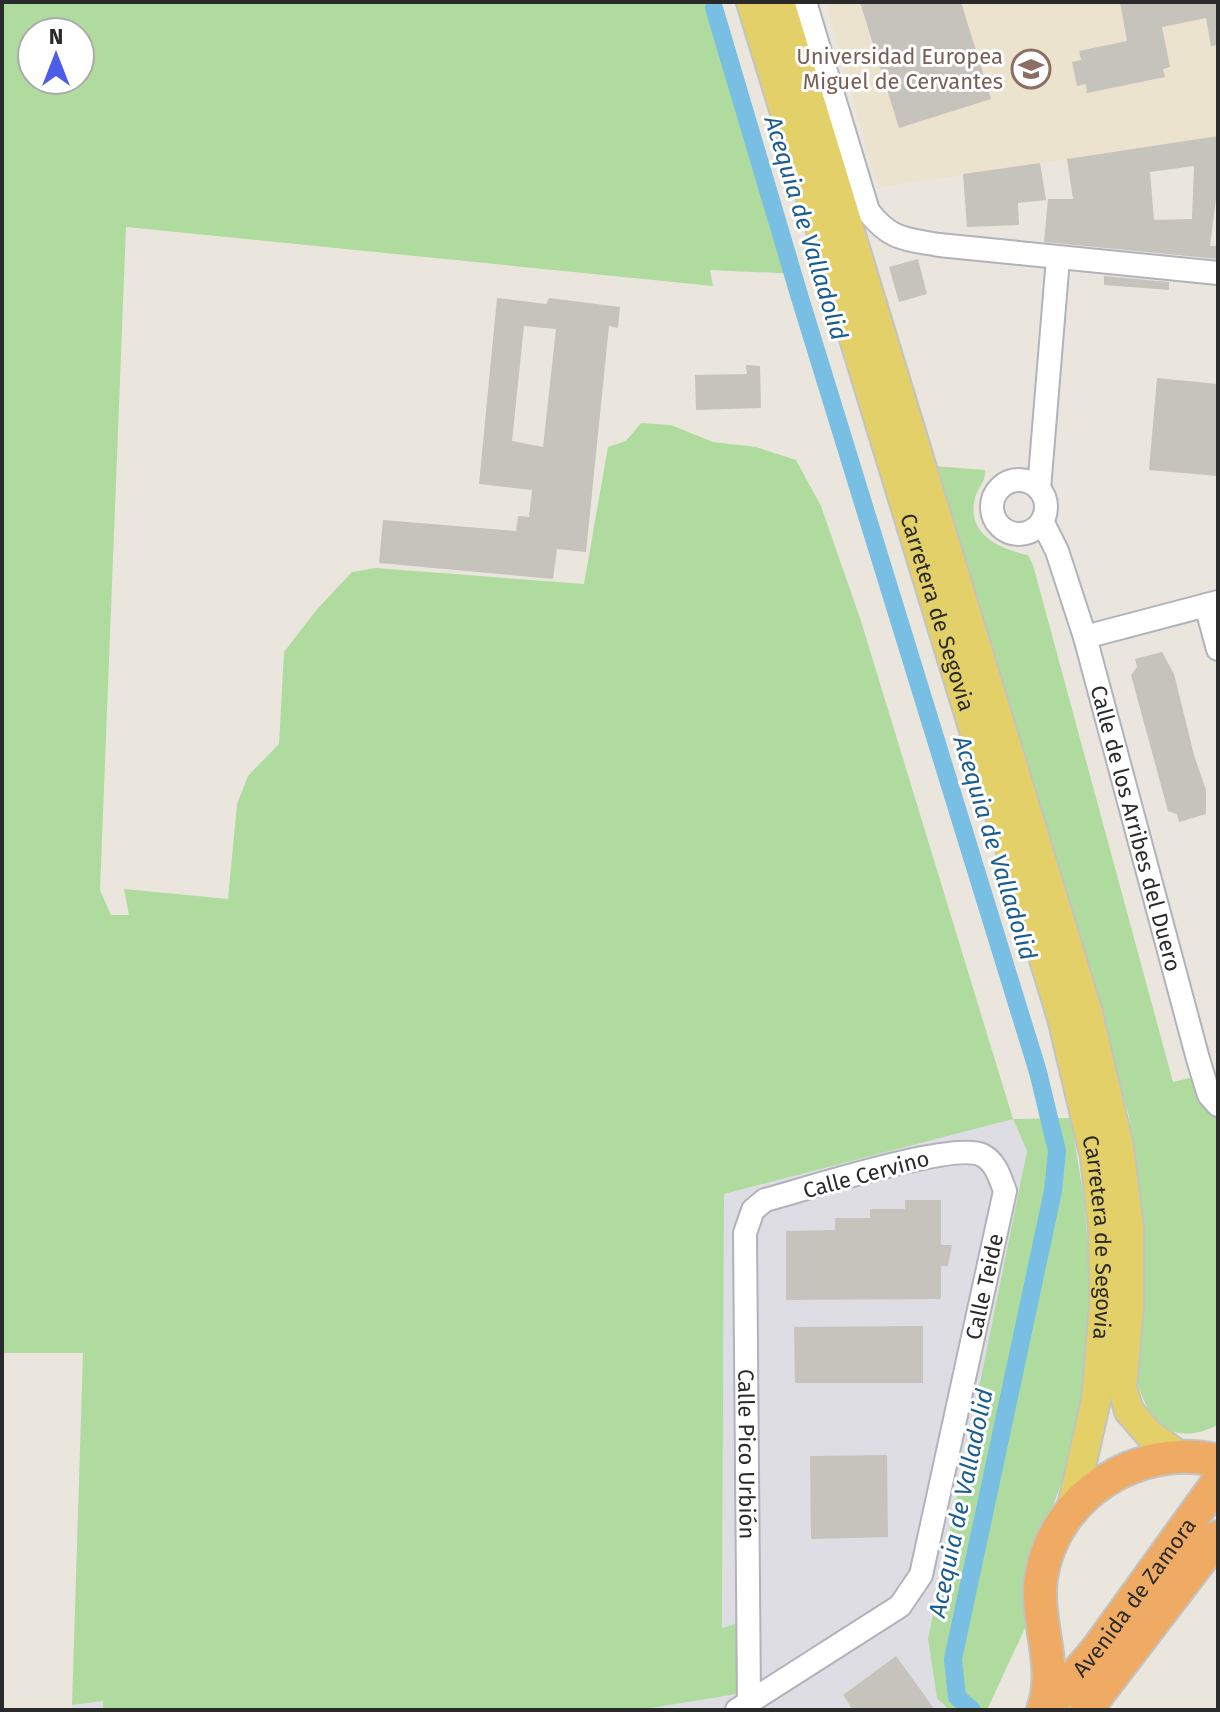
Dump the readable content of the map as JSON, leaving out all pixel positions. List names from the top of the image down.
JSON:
{
  "streets": {
    "highway": ["Avenida de Zamora"],
    "main road": ["Carretera de Segovia"],
    "street": [
      "Calle de los Arribes del Duero",
      "Calle Cervino",
      "Calle Teide",
      "Calle Pico Urbión"
    ]
  },
  "crossings": [
    ["Calle Cervino", "Calle Teide"],
    ["Calle Cervino", "Calle Pico Urbión"],
    ["Calle Teide", "Calle Pico Urbión"]
  ],
  "water": ["Acequia de Valladolid"],
  "places": {
    "school or university": ["Universidad Europea Miguel de Cervantes"]
  },
  "north": "top"
}
